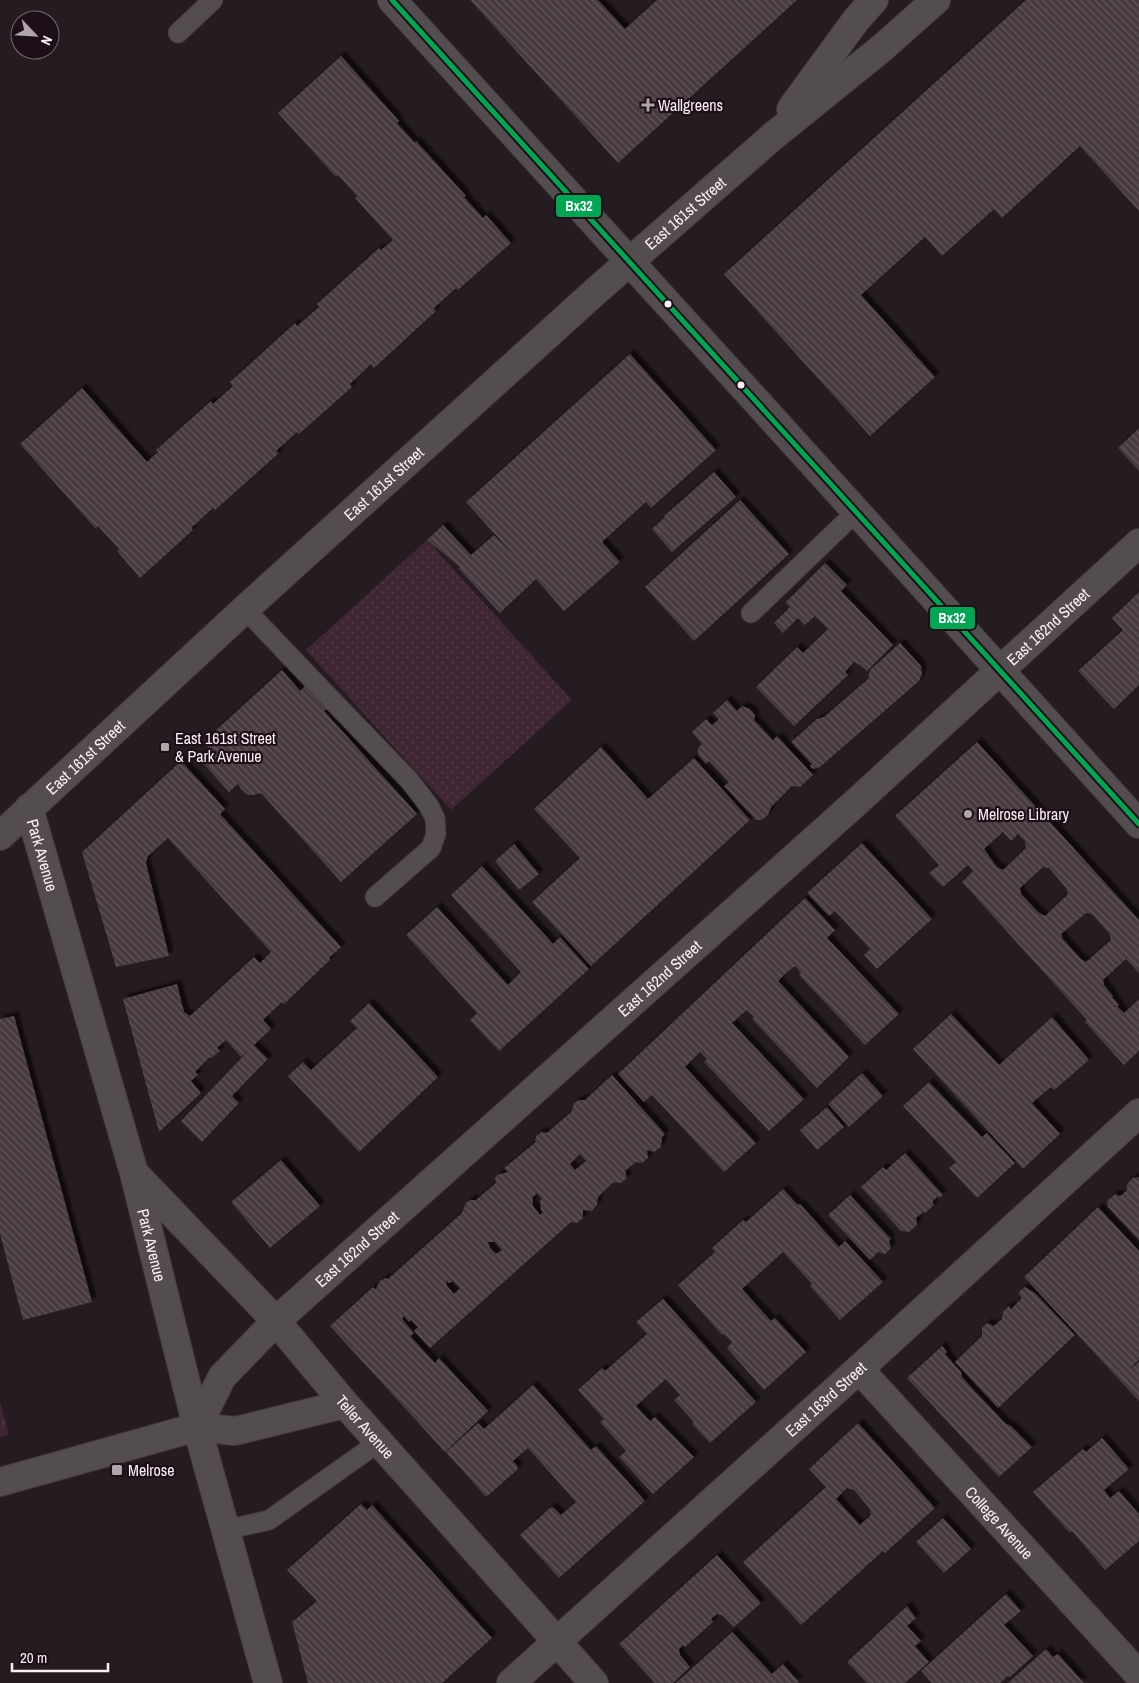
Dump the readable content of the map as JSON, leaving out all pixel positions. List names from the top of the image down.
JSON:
{
  "streets": {
    "street": [
      "East 161st Street",
      "East 162nd Street",
      "Park Avenue",
      "East 163rd Street",
      "Teller Avenue",
      "College Avenue"
    ]
  },
  "crossings": [
    ["East 161st Street", "Park Avenue"],
    ["East 162nd Street", "Park Avenue"],
    ["East 162nd Street", "Teller Avenue"],
    ["Park Avenue", "Teller Avenue"],
    ["East 163rd Street", "Teller Avenue"],
    ["East 163rd Street", "College Avenue"]
  ],
  "places": {
    "health": ["Wallgreens"],
    "transit": ["East 161st Street & Park Avenue", "Melrose"],
    "other": ["Melrose Library"]
  },
  "lines": ["transit line Bx32"],
  "scale_bar": "20 m",
  "north": "bottom right"
}
